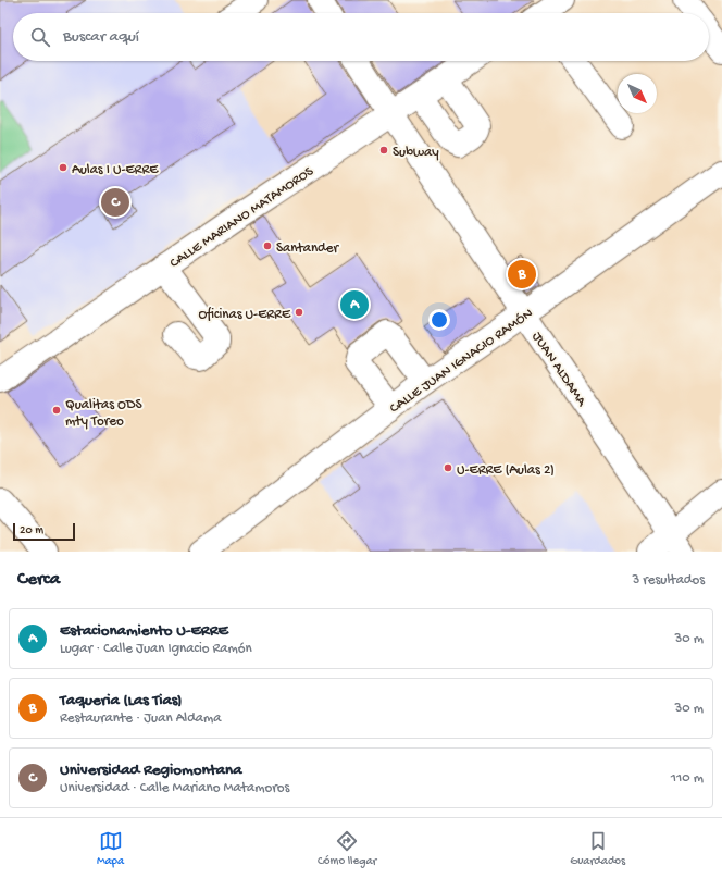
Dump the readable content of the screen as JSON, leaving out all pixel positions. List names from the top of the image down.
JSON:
{
  "streets": {
    "street": ["CALLE MARIANO MATAMOROS", "CALLE JUAN IGNACIO RAMÓN", "JUAN ALDAMA"]
  },
  "crossings": [
    ["CALLE MARIANO MATAMOROS", "JUAN ALDAMA"],
    ["CALLE JUAN IGNACIO RAMÓN", "JUAN ALDAMA"]
  ],
  "places": [
    "Subway",
    "Aulas I U-ERRE",
    "Santander",
    "Oficinas U-ERRE",
    "Qualitas ODS mty Toreo",
    "U-ERRE (Aulas 2)"
  ],
  "scale_bar": "20 m",
  "north": "bottom right",
  "page": {
    "search": "Buscar aquí",
    "pins": ["C", "B", "A"],
    "scale": "20 m",
    "heading": ["Cerca", "3 resultados"],
    "list": [
      {
        "mark": "A",
        "name": "Estacionamiento U-ERRE",
        "note": "Lugar · Calle Juan Ignacio Ramón",
        "value": "30 m"
      },
      {
        "mark": "B",
        "name": "Taqueria (Las Tias)",
        "note": "Restaurante · Juan Aldama",
        "value": "30 m"
      },
      {
        "mark": "C",
        "name": "Universidad Regiomontana",
        "note": "Universidad · Calle Mariano Matamoros",
        "value": "110 m"
      }
    ],
    "nav": ["Mapa", "Cómo llegar", "Guardados"]
  }
}
